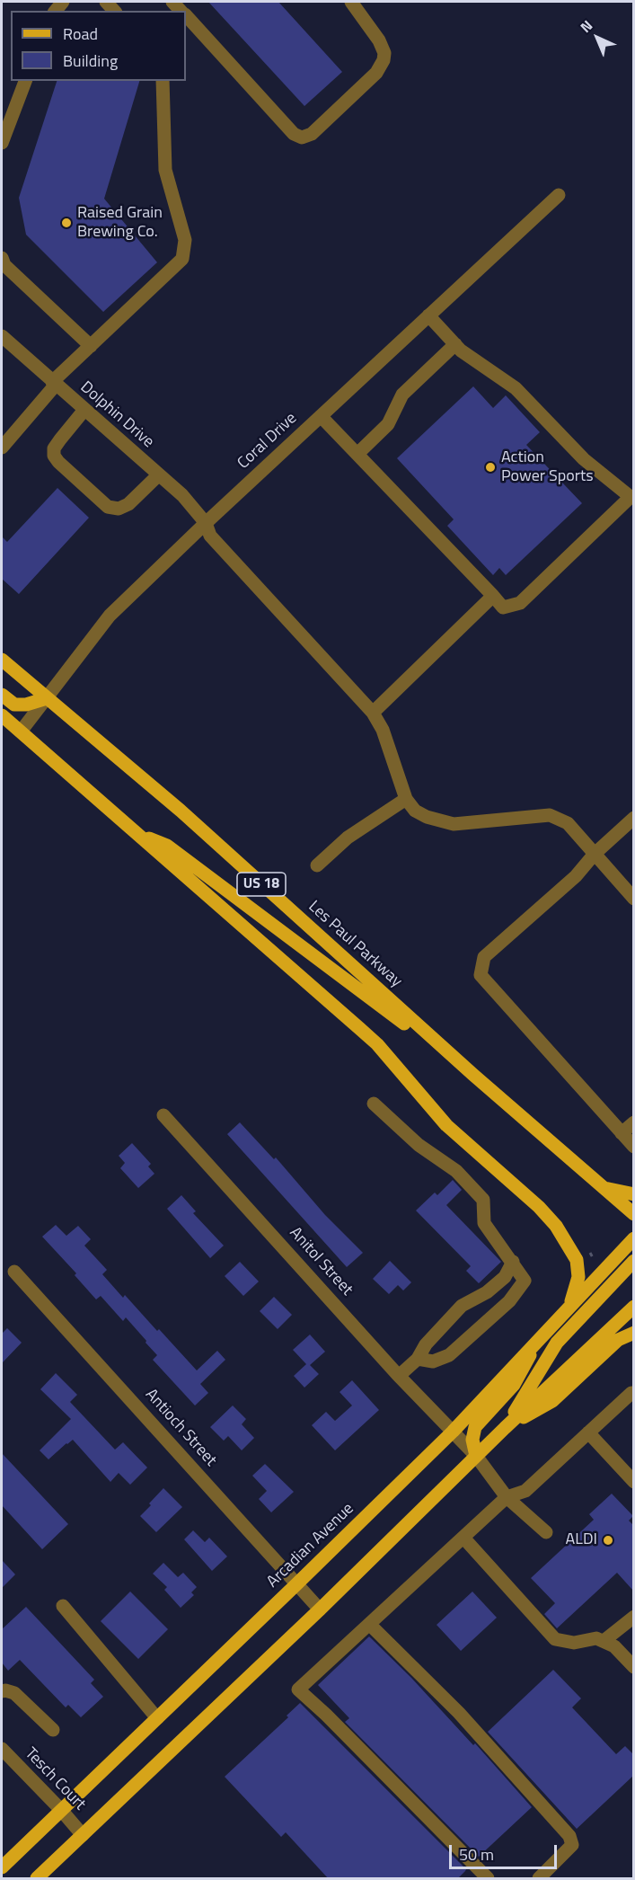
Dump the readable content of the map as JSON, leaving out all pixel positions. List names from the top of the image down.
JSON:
{
  "streets": {
    "main road": ["US 18", "Les Paul Parkway", "Arcadian Avenue"],
    "street": [
      "Dolphin Drive",
      "Coral Drive",
      "Anitol Street",
      "Antioch Street",
      "Tesch Court"
    ]
  },
  "crossings": [
    ["Dolphin Drive", "Coral Drive"],
    ["Coral Drive", "US 18"],
    ["Coral Drive", "Les Paul Parkway"],
    ["US 18", "Arcadian Avenue"],
    ["Anitol Street", "Arcadian Avenue"],
    ["Antioch Street", "Arcadian Avenue"],
    ["Arcadian Avenue", "Tesch Court"]
  ],
  "places": ["Raised Grain Brewing Co.", "Action Power Sports", "ALDI"],
  "legend": ["Road", "Building"],
  "scale_bar": "50 m",
  "north": "top left"
}
